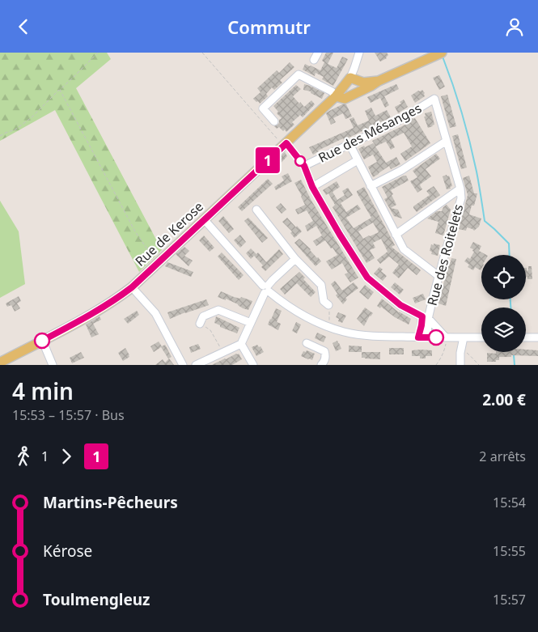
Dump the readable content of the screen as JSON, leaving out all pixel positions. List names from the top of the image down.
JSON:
{
  "streets": {
    "main road": ["Rue de Kerose"],
    "street": ["Rue des Mésanges", "Rue des Roitelets"]
  },
  "crossings": [
    ["Rue des Mésanges", "Rue des Roitelets"]
  ],
  "lines": ["bus line 1"],
  "page": {
    "header": "Commutr",
    "on_map": "1",
    "heading": ["4 min", "15:53 – 15:57 · Bus", "2.00 €"],
    "legs": ["1", "1", "2 arrêts"],
    "list": [
      {
        "name": "Martins-Pêcheurs",
        "value": "15:54"
      },
      {
        "name": "Kérose",
        "value": "15:55"
      },
      {
        "name": "Toulmengleuz",
        "value": "15:57"
      }
    ]
  }
}
